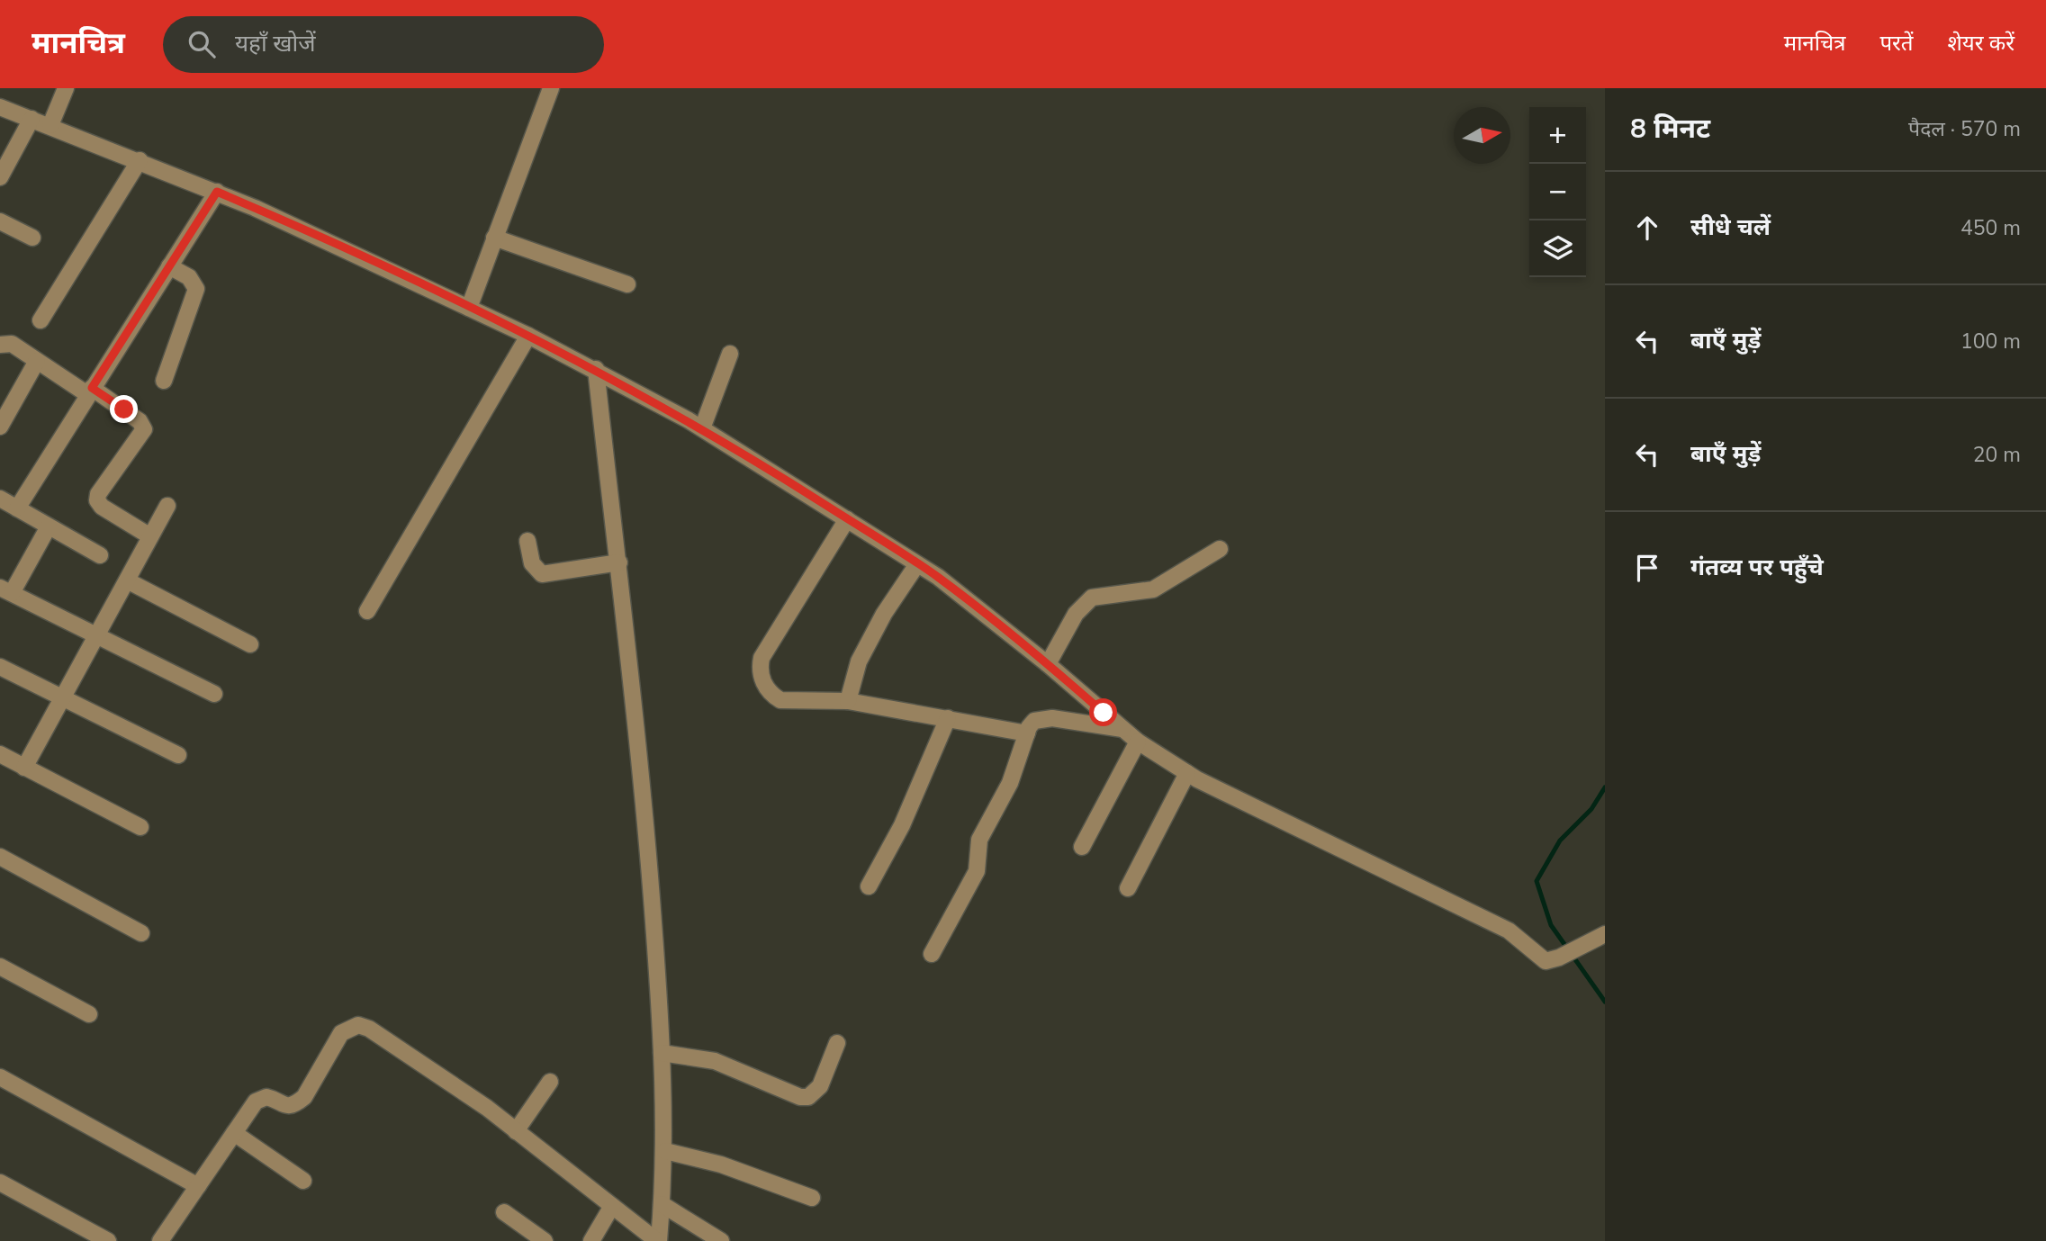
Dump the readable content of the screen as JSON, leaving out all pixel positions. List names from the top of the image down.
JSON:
{
  "north": "right",
  "page": {
    "header": "मानचित्र",
    "search": "यहाँ खोजें",
    "nav": ["मानचित्र", "परतें", "शेयर करें"],
    "heading": ["8 मिनट", "पैदल · 570 m"],
    "map_buttons": ["+", "−"],
    "list": [
      ["सीधे चलें", "450 m"],
      ["बाएँ मुड़ें", "100 m"],
      ["बाएँ मुड़ें", "20 m"],
      "गंतव्य पर पहुँचे"
    ]
  }
}
